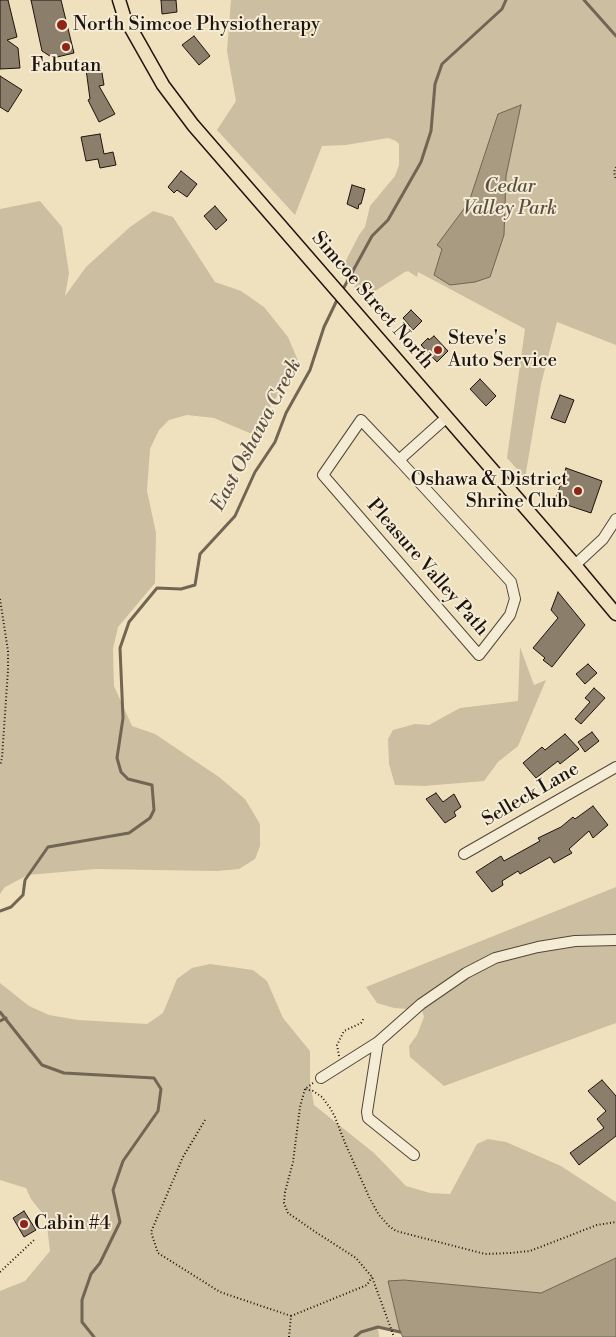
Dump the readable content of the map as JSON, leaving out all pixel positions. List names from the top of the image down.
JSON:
{
  "streets": {
    "main road": ["Simcoe Street North"],
    "street": ["Pleasure Valley Path", "Selleck Lane"]
  },
  "water": ["East Oshawa Creek"],
  "parks": ["Cedar Valley Park"],
  "places": [
    "North Simcoe Physiotherapy",
    "Fabutan",
    "Steve's Auto Service",
    "Oshawa & District Shrine Club",
    "Cabin #4"
  ]
}
